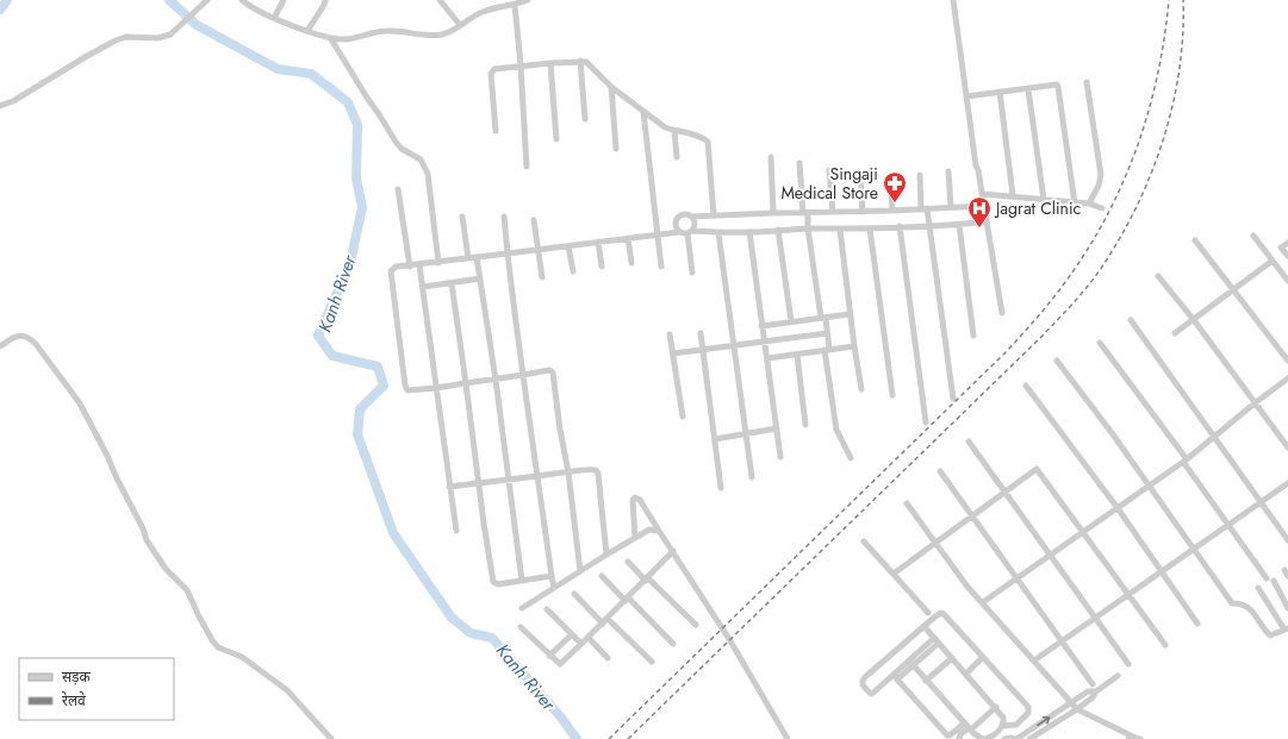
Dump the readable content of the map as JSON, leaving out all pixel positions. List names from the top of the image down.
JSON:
{
  "water": ["Kanh River"],
  "places": {
    "pharmacy": ["Singaji Medical Store"],
    "hospital": ["Jagrat Clinic"]
  },
  "legend": ["सड़क", "रेलवे"]
}
